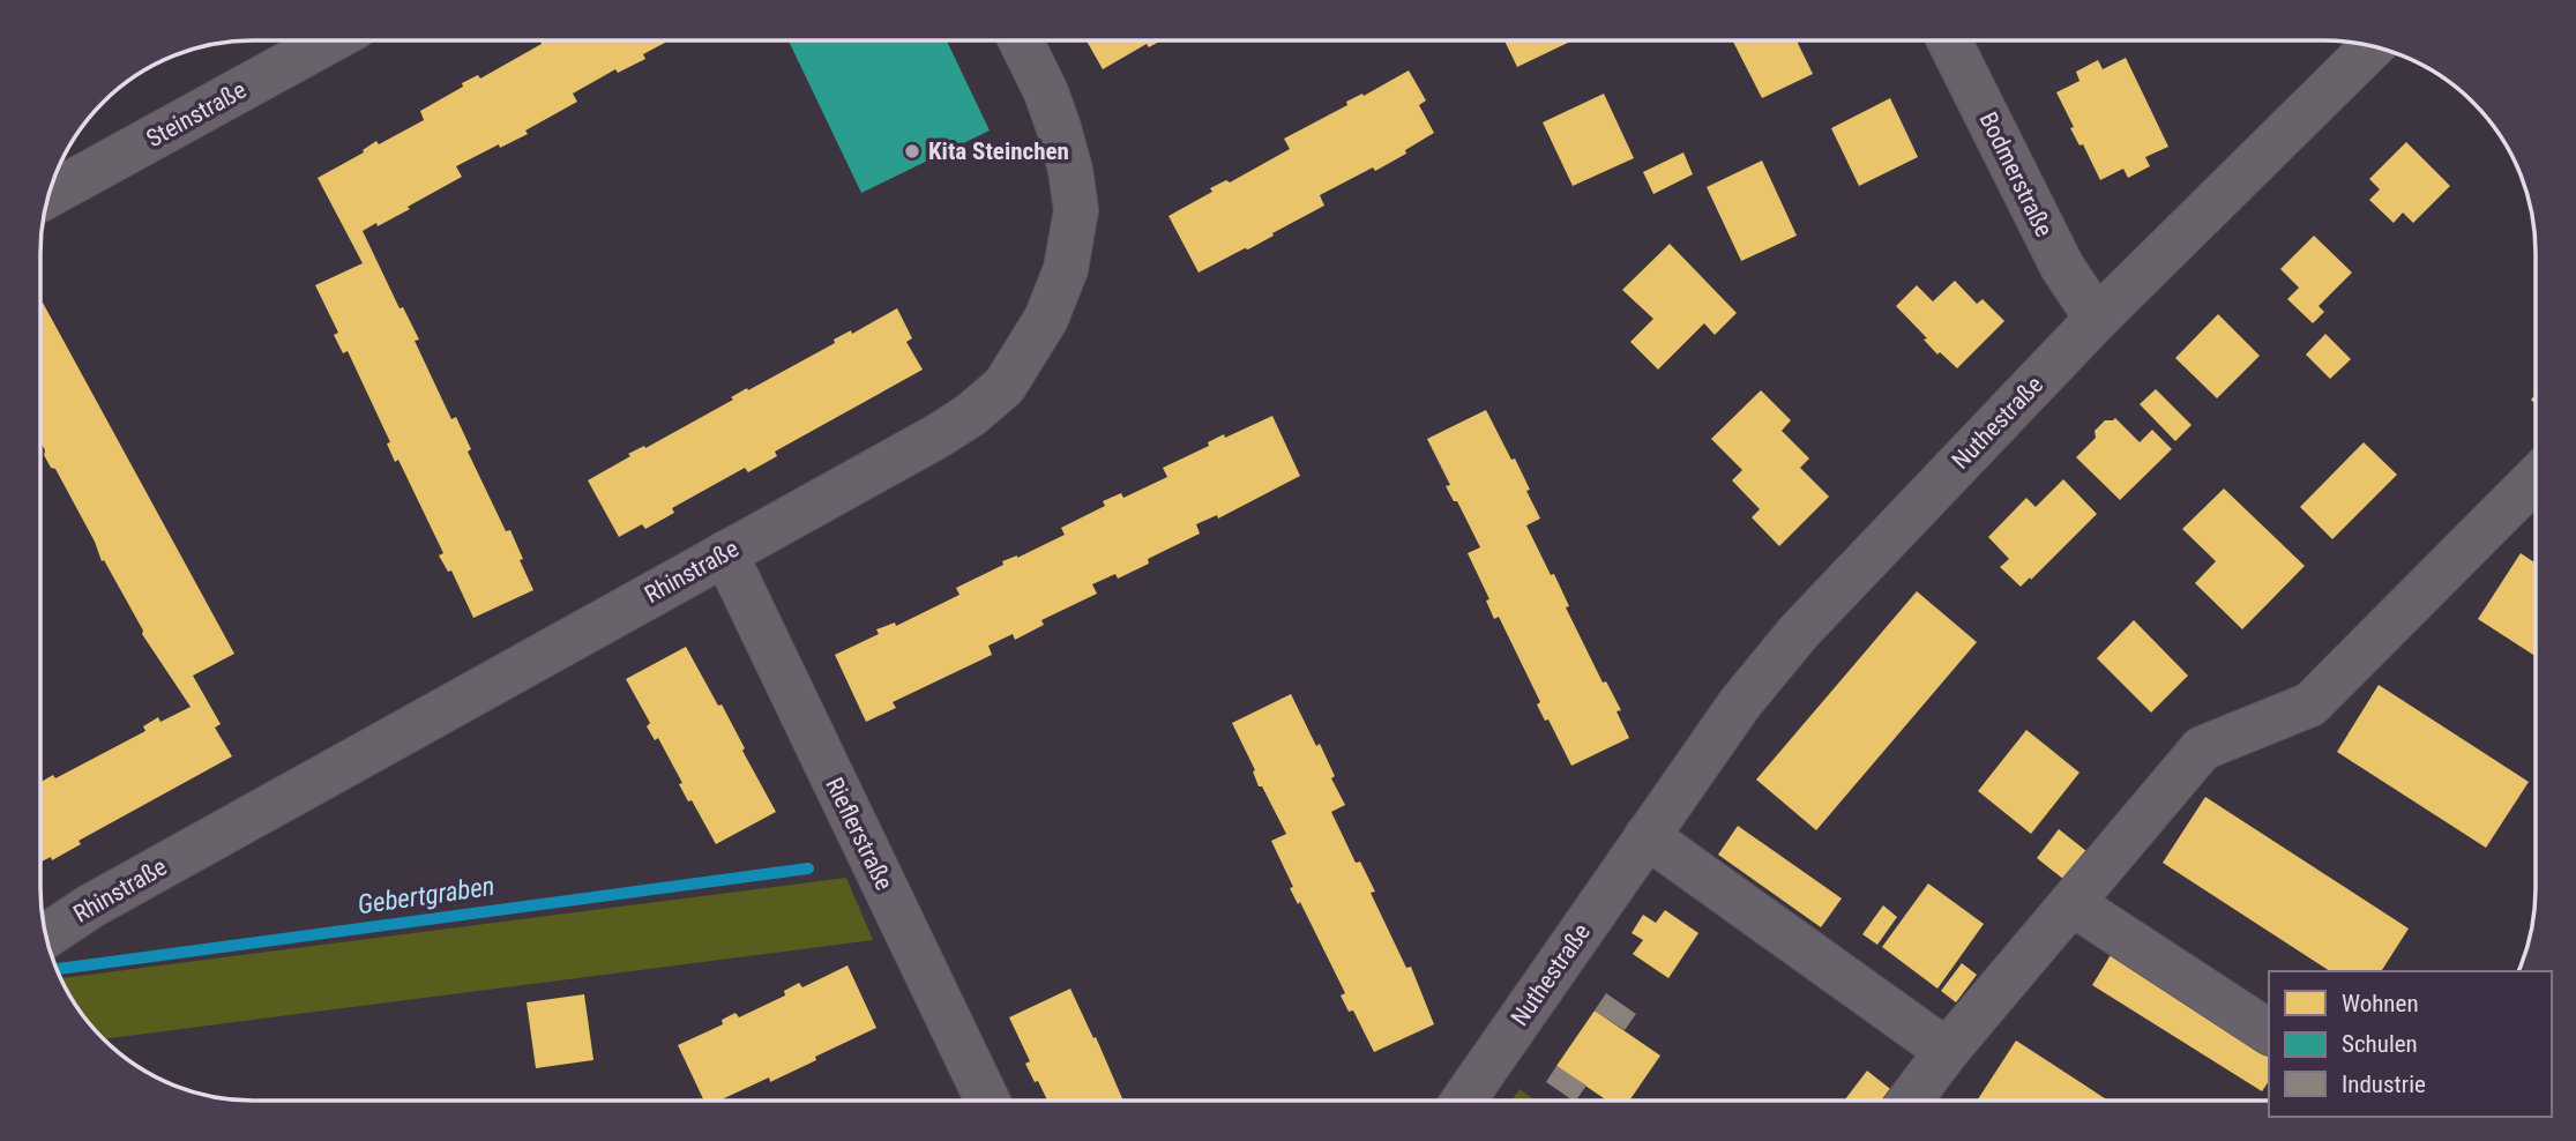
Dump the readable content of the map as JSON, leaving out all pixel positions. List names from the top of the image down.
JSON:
{
  "streets": {
    "street": [
      "Steinstraße",
      "Bodmerstraße",
      "Nuthestraße",
      "Rhinstraße",
      "Rieflerstraße"
    ]
  },
  "crossings": [
    ["Bodmerstraße", "Nuthestraße"],
    ["Rhinstraße", "Rieflerstraße"]
  ],
  "water": ["Gebertgraben"],
  "places": ["Kita Steinchen"],
  "legend": ["Wohnen", "Schulen", "Industrie"]
}
